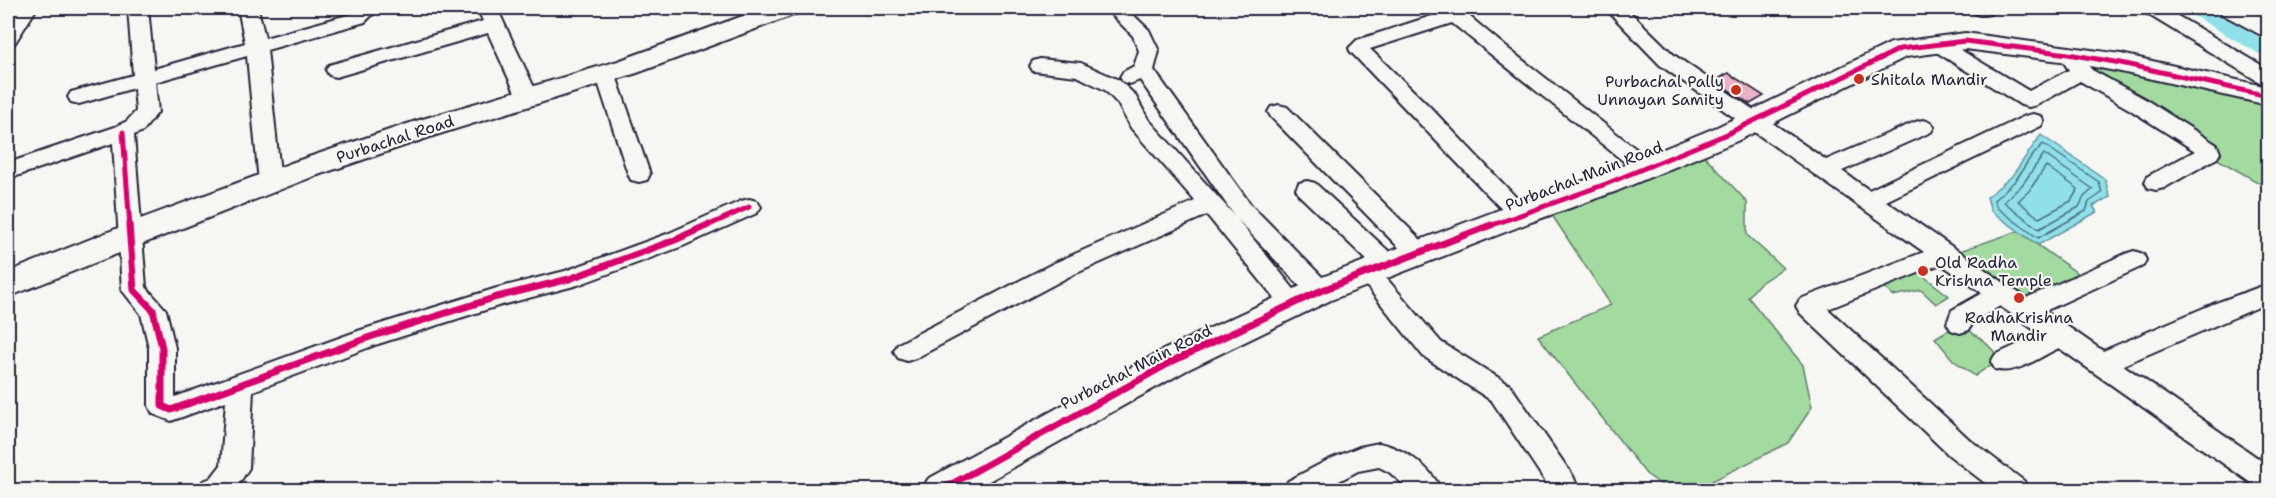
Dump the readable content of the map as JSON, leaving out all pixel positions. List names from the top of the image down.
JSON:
{
  "streets": {
    "street": ["Purbachal Road", "Purbachal Main Road"]
  },
  "places": [
    "Shitala Mandir",
    "Purbachal Pally Unnayan Samity",
    "Old Radha Krishna Temple",
    "RadhaKrishna Mandir"
  ]
}
